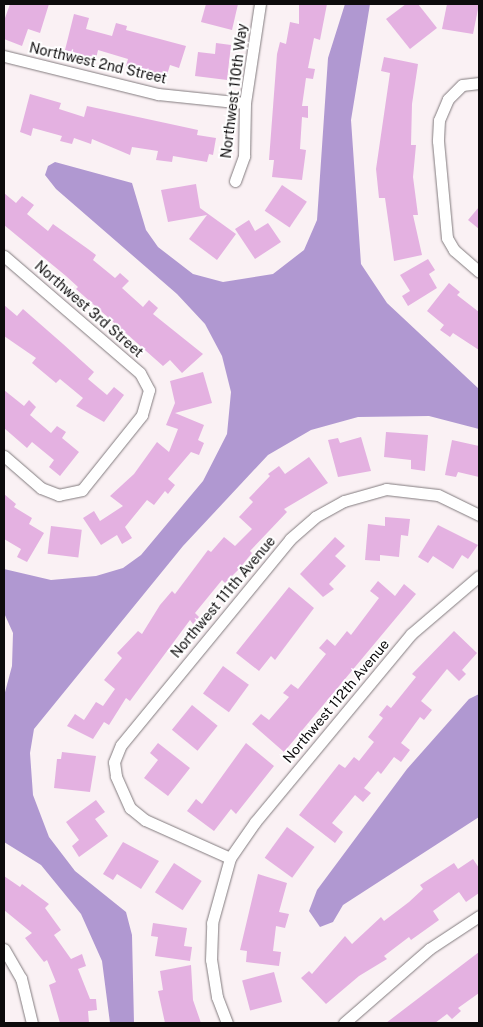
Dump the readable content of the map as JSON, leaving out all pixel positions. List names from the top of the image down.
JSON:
{
  "streets": {
    "street": [
      "Northwest 2nd Street",
      "Northwest 110th Way",
      "Northwest 3rd Street",
      "Northwest 111th Avenue",
      "Northwest 112th Avenue"
    ]
  },
  "crossings": [
    ["Northwest 2nd Street", "Northwest 110th Way"],
    ["Northwest 111th Avenue", "Northwest 112th Avenue"]
  ]
}
